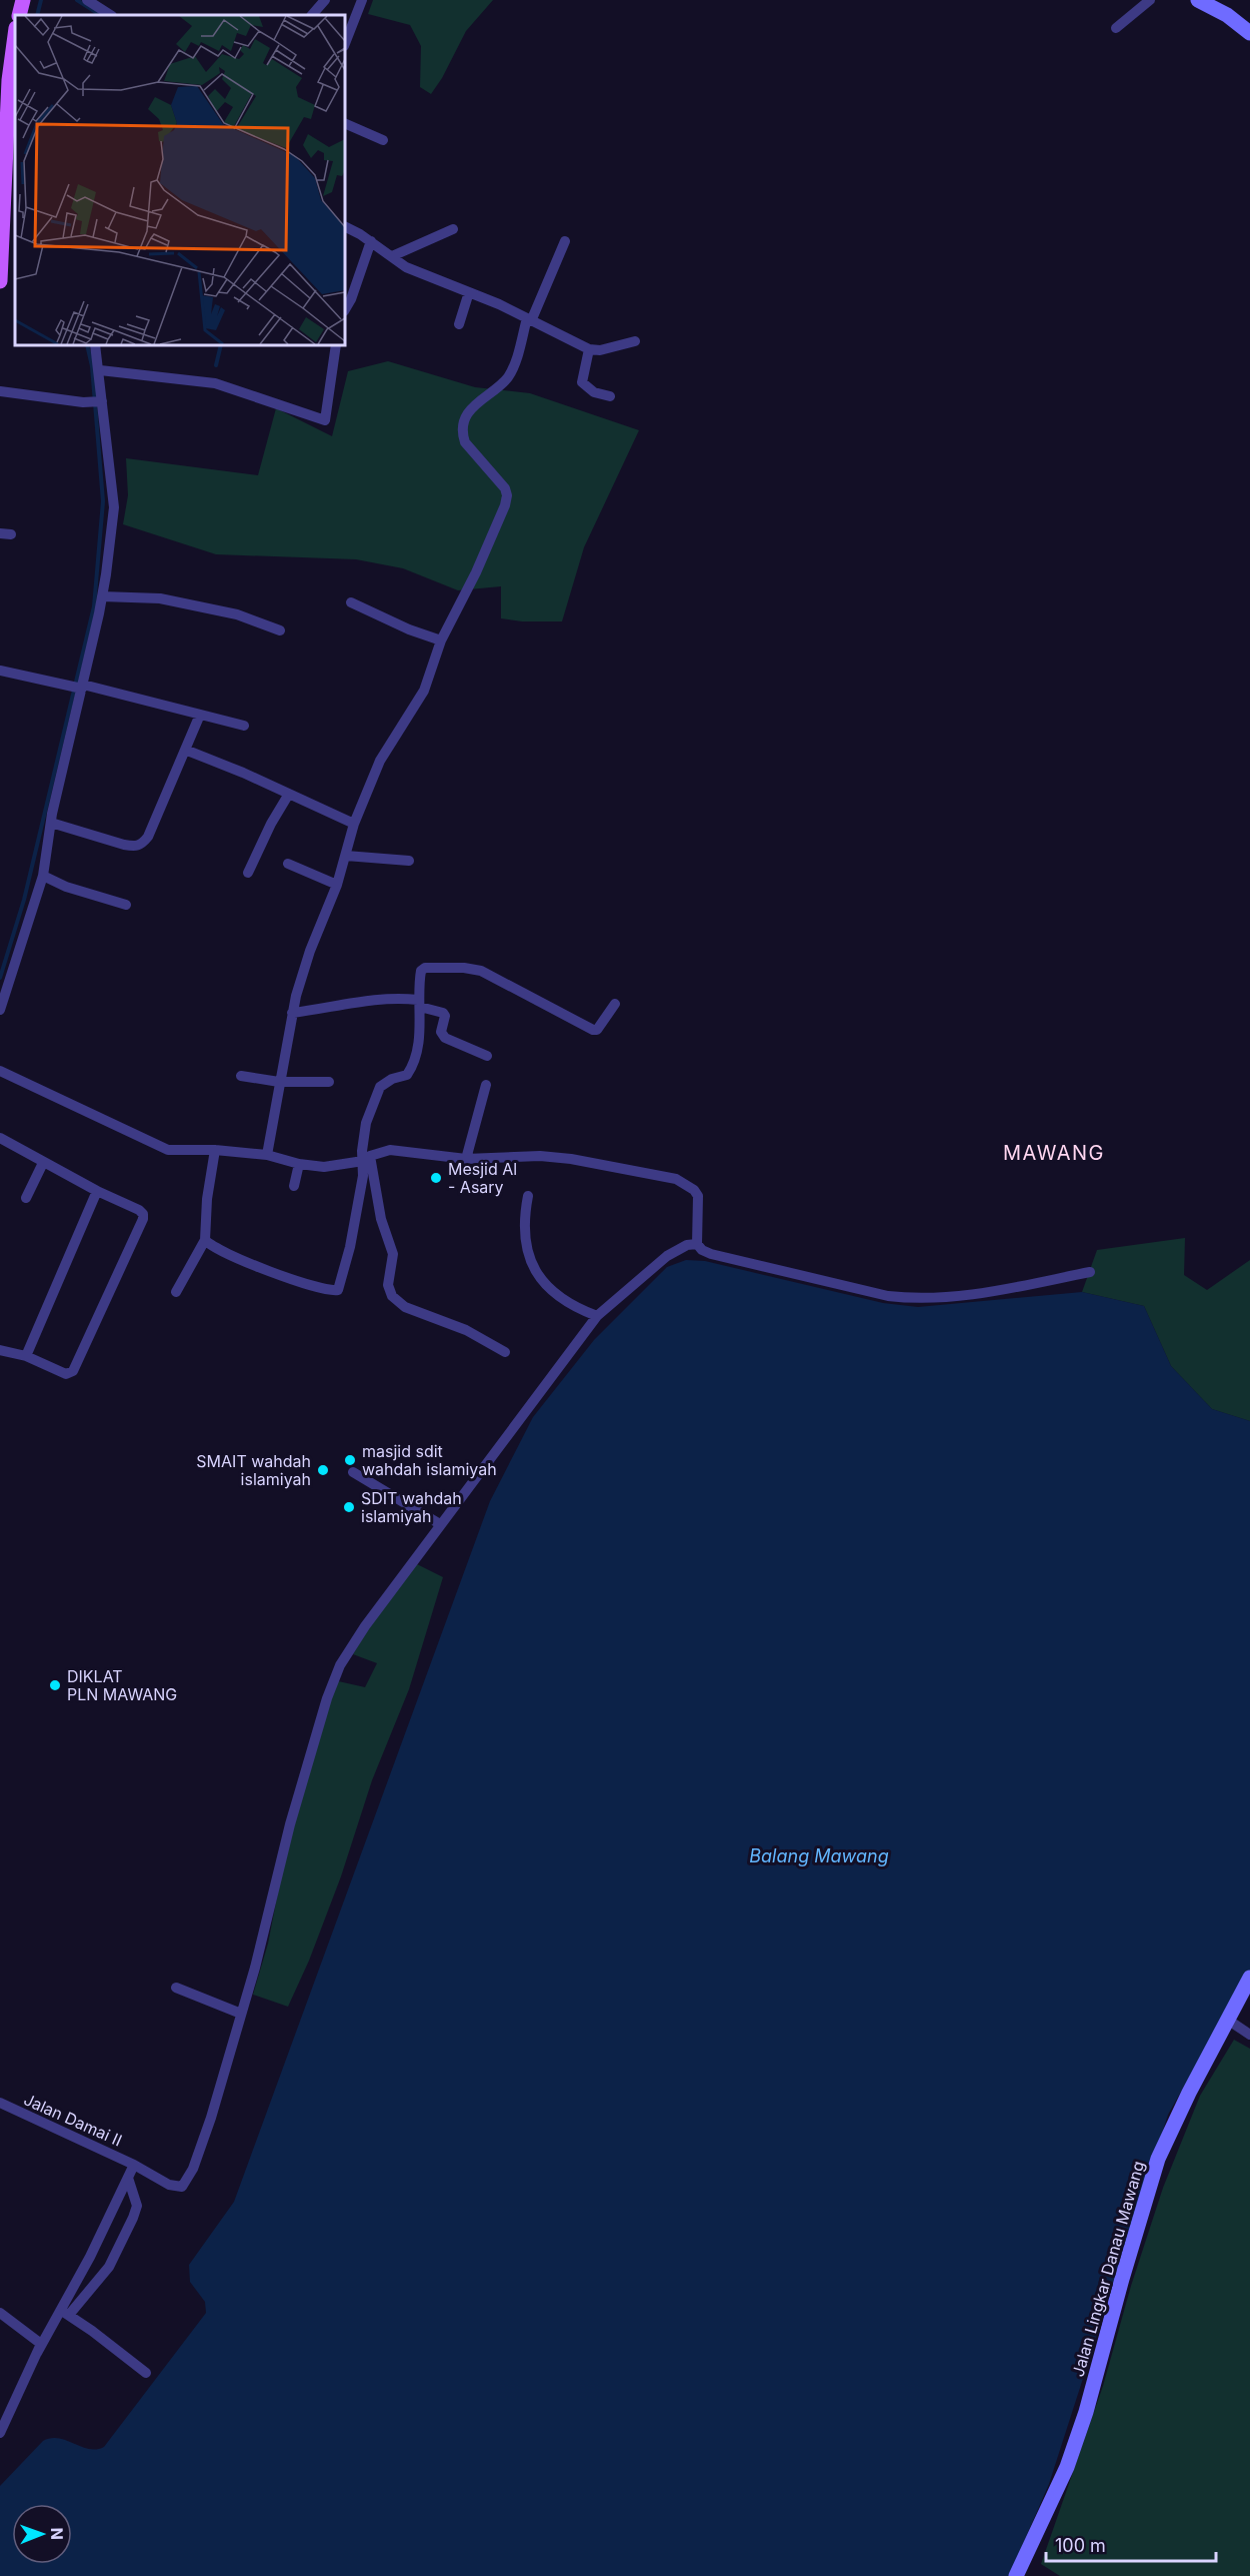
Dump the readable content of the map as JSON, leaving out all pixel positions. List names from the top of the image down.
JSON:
{
  "streets": {
    "street": ["Jalan Damai II", "Jalan Lingkar Danau Mawang"]
  },
  "districts": ["MAWANG"],
  "water": ["Balang Mawang"],
  "places": [
    "Mesjid Al - Asary",
    "masjid sdit wahdah islamiyah",
    "SMAIT wahdah islamiyah",
    "SDIT wahdah islamiyah",
    "DIKLAT PLN MAWANG"
  ],
  "scale_bar": "100 m",
  "north": "right"
}
